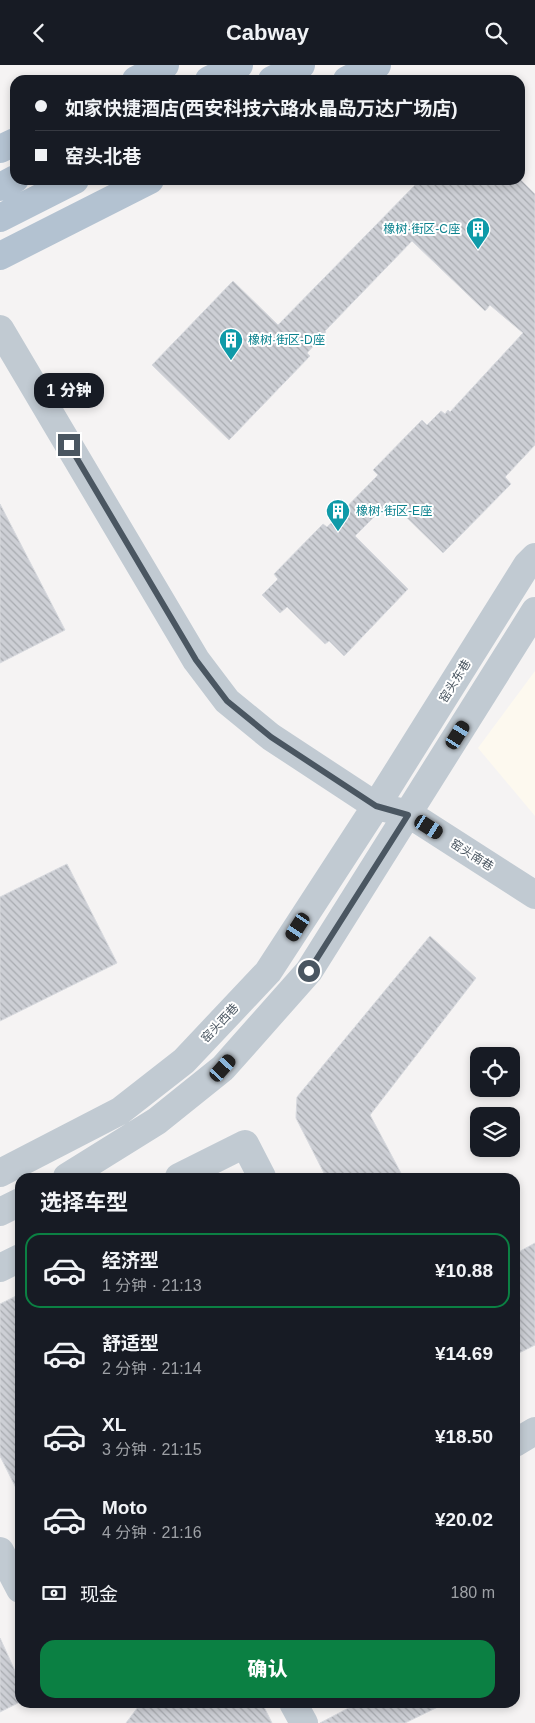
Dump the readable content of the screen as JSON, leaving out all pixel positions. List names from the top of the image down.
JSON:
{
  "streets": {
    "street": ["窑头东巷", "窑头南巷", "窑头西巷"]
  },
  "crossings": [
    ["窑头东巷", "窑头南巷"],
    ["窑头东巷", "窑头西巷"],
    ["窑头南巷", "窑头西巷"]
  ],
  "places": {
    "building": ["橡树·街区-C座", "橡树·街区-D座", "橡树·街区-E座"]
  },
  "page": {
    "header": "Cabway",
    "banner": ["如家快捷酒店(西安科技六路水晶岛万达广场店)", "窑头北巷"],
    "bubble": "1 分钟",
    "heading": "选择车型",
    "list": [
      {
        "name": "经济型",
        "note": "1 分钟 · 21:13",
        "value": "¥10.88"
      },
      {
        "name": "舒适型",
        "note": "2 分钟 · 21:14",
        "value": "¥14.69"
      },
      {
        "name": "XL",
        "note": "3 分钟 · 21:15",
        "value": "¥18.50"
      },
      {
        "name": "Moto",
        "note": "4 分钟 · 21:16",
        "value": "¥20.02"
      }
    ],
    "pay": ["现金", "180 m"],
    "buttons": "确认"
  }
}
